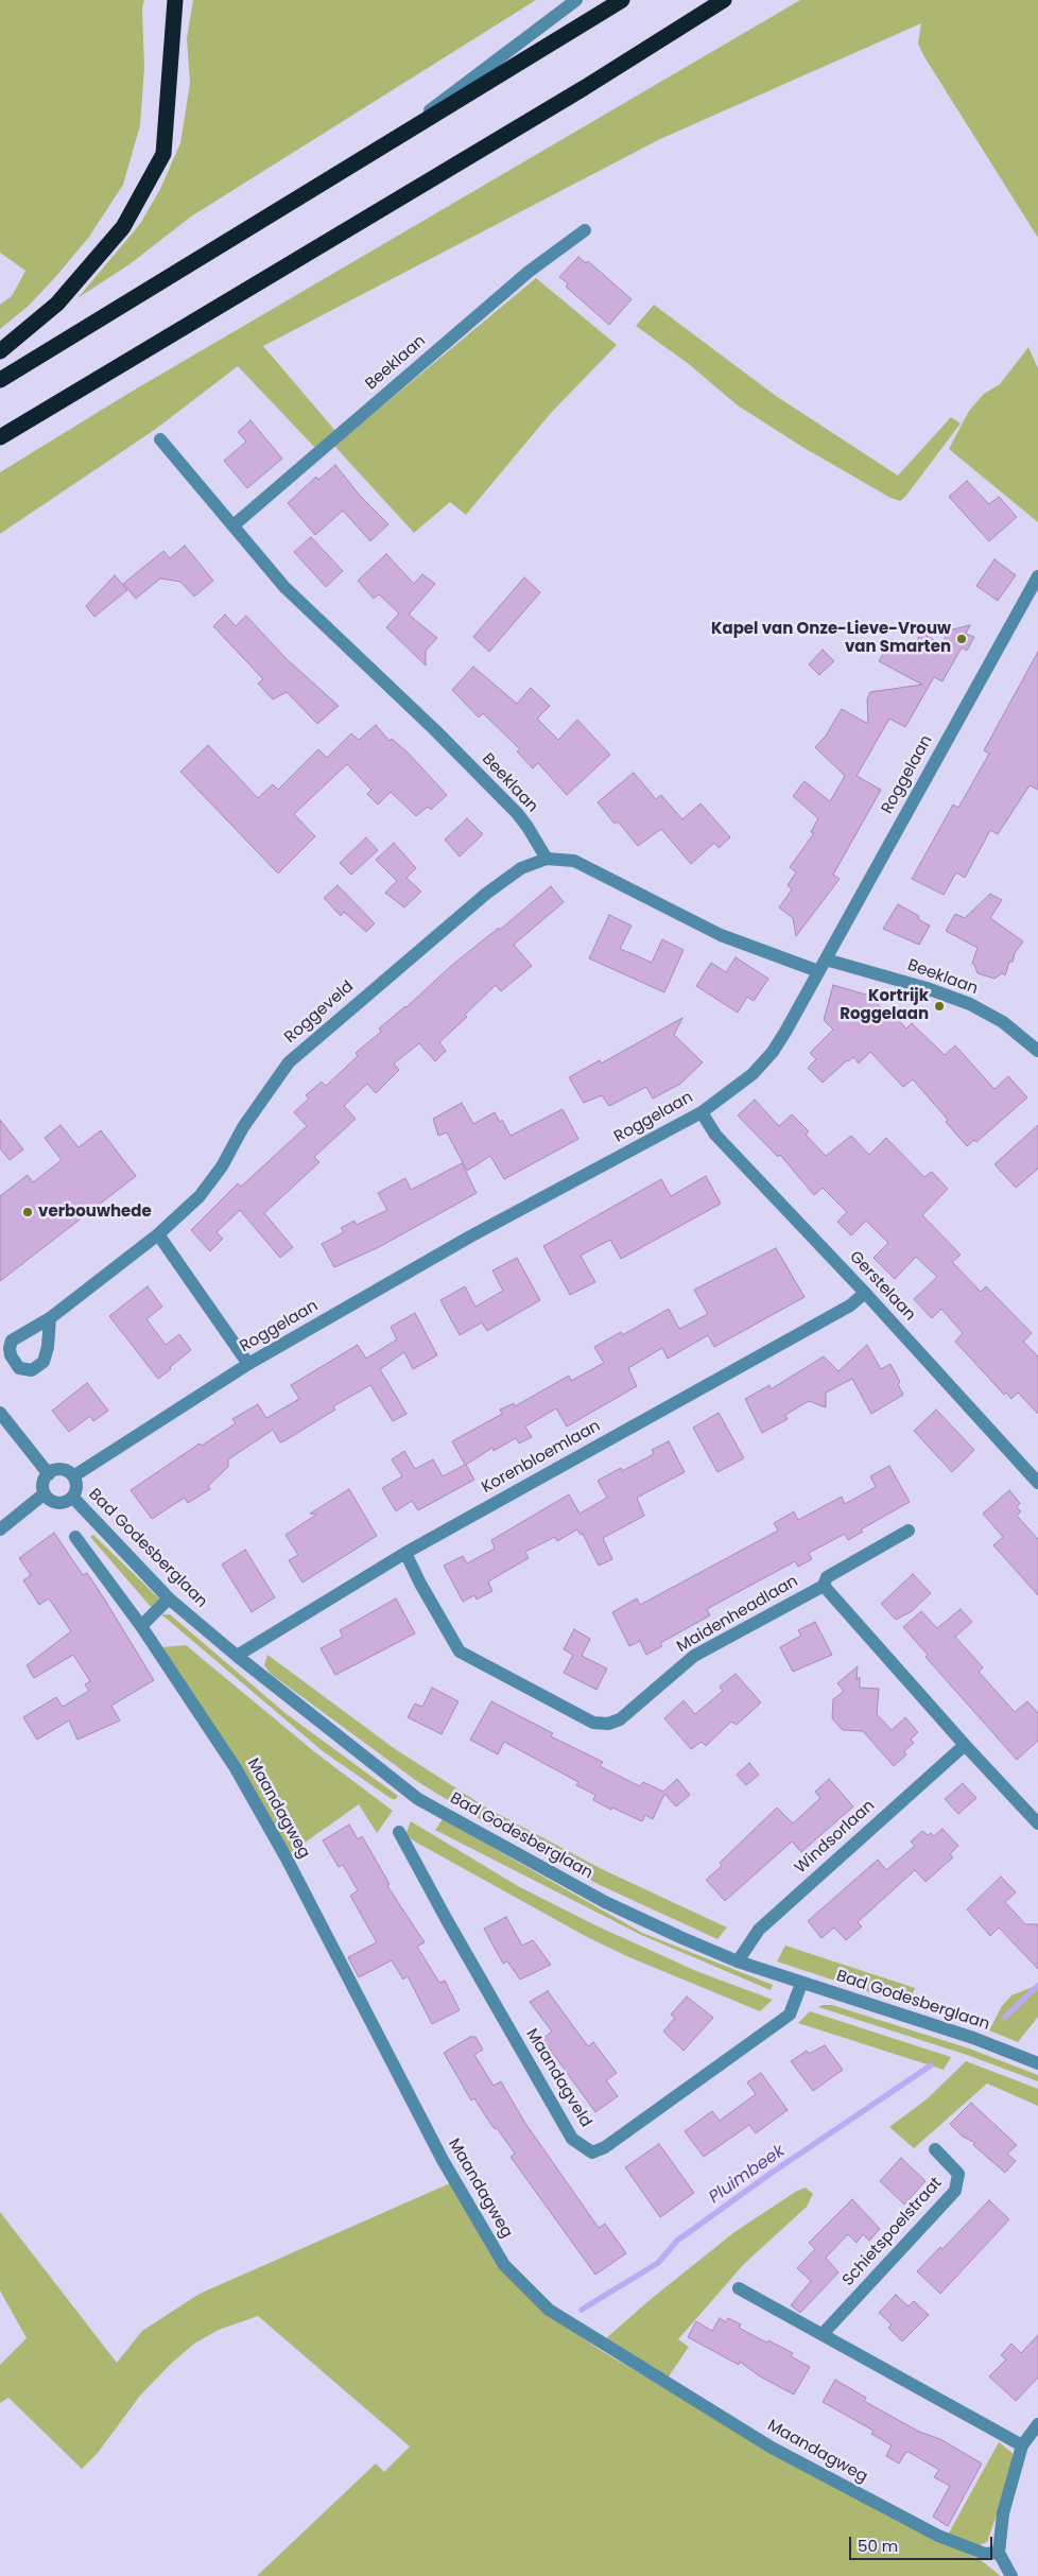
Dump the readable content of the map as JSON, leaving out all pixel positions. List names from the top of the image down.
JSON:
{
  "streets": {
    "street": [
      "Beeklaan",
      "Roggelaan",
      "Roggeveld",
      "Gerstelaan",
      "Korenbloemlaan",
      "Bad Godesberglaan",
      "Maidenheadlaan",
      "Maandagweg",
      "Windsorlaan",
      "Maandagveld",
      "Schietspoelstraat"
    ]
  },
  "crossings": [
    ["Beeklaan", "Roggelaan"],
    ["Beeklaan", "Roggeveld"],
    ["Roggelaan", "Gerstelaan"],
    ["Roggelaan", "Bad Godesberglaan"],
    ["Gerstelaan", "Korenbloemlaan"],
    ["Korenbloemlaan", "Bad Godesberglaan"],
    ["Korenbloemlaan", "Maidenheadlaan"],
    ["Bad Godesberglaan", "Windsorlaan"],
    ["Bad Godesberglaan", "Maandagveld"]
  ],
  "water": ["Pluimbeek"],
  "places": ["Kapel van Onze-Lieve-Vrouw van Smarten", "Kortrijk Roggelaan", "verbouwhede"],
  "scale_bar": "50 m"
}
